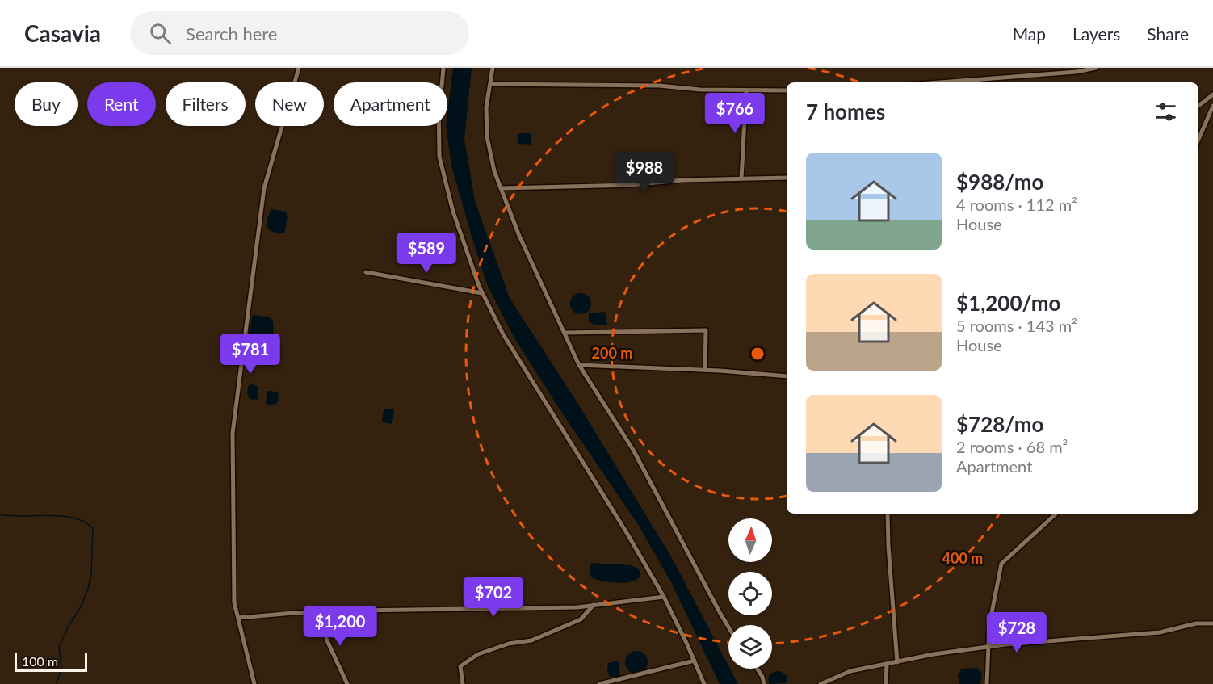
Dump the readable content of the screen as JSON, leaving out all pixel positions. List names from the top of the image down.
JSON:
{
  "scale_bar": "100 m",
  "north": "top",
  "page": {
    "header": "Casavia",
    "search": "Search here",
    "nav": ["Map", "Layers", "Share"],
    "chip": [
      "Buy",
      "Rent",
      "Filters",
      "New",
      "Apartment"
    ],
    "heading": "7 homes",
    "price": [
      "$766",
      "$988",
      "$589",
      "$781",
      "$702",
      "$1,200",
      "$728"
    ],
    "list": [
      {
        "name": "$988/mo",
        "note": "4 rooms · 112 m² · House"
      },
      {
        "name": "$1,200/mo",
        "note": "5 rooms · 143 m² · House"
      },
      {
        "name": "$728/mo",
        "note": "2 rooms · 68 m² · Apartment"
      }
    ],
    "scale": "100 m"
  },
  "rings": ["200 m", "400 m"]
}
